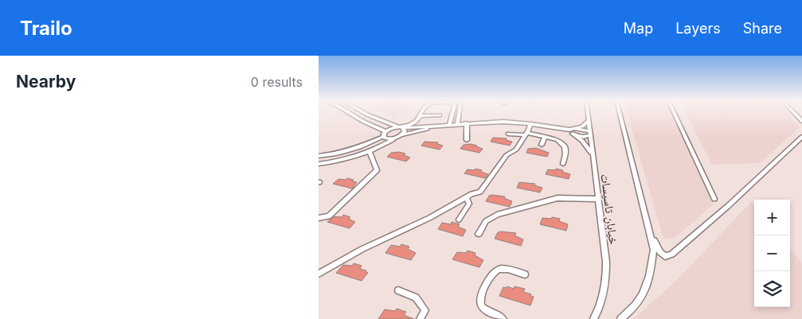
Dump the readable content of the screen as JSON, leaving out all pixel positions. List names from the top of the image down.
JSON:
{
  "streets": {
    "street": ["خیابان تاسیسات"]
  },
  "page": {
    "header": "Trailo",
    "nav": ["Map", "Layers", "Share"],
    "heading": ["Nearby", "0 results"],
    "map_buttons": ["+", "−"]
  }
}
